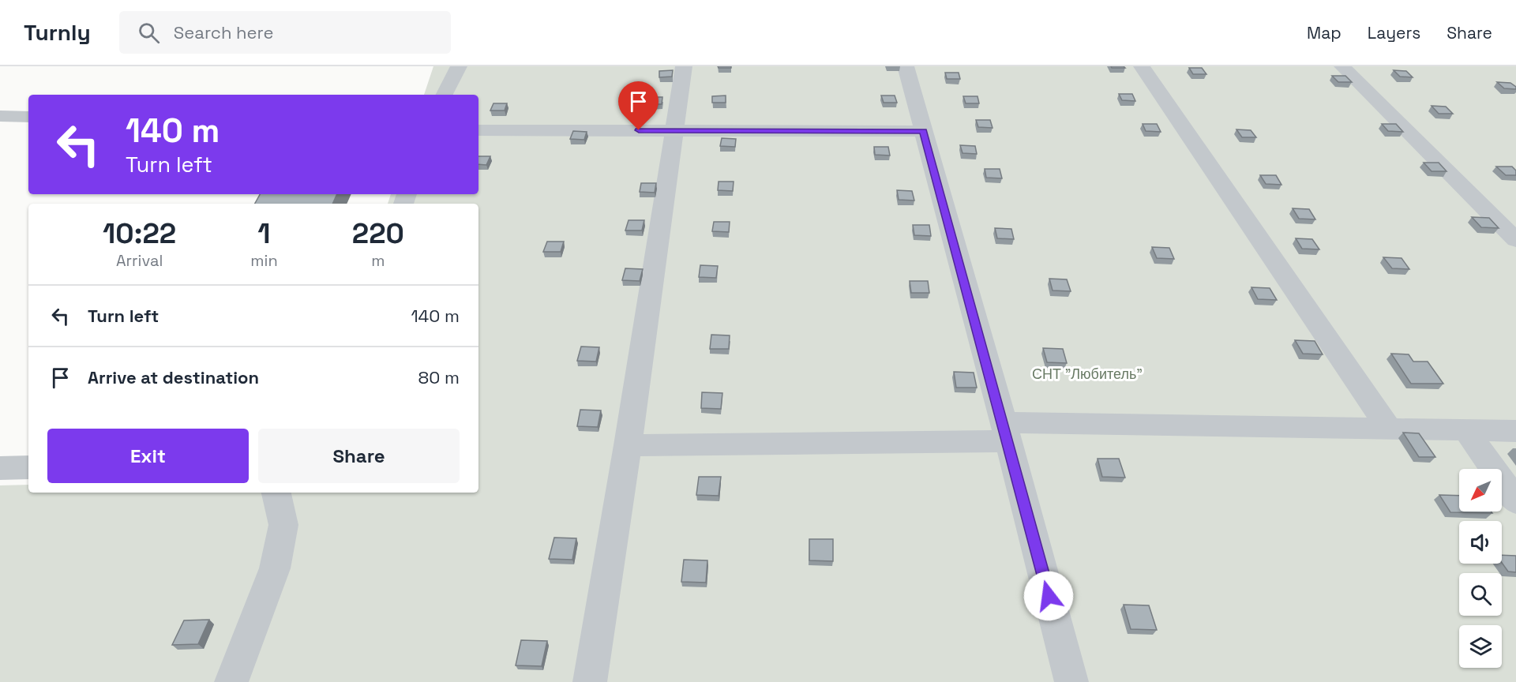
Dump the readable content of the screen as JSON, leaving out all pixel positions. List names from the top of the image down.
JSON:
{
  "parks": ["СНТ \"Любитель\""],
  "north": "bottom left",
  "page": {
    "header": "Turnly",
    "search": "Search here",
    "nav": ["Map", "Layers", "Share"],
    "turn": ["140 m", "Turn left"],
    "eta": [
      "10:22",
      "Arrival",
      "1",
      "min",
      "220",
      "m"
    ],
    "list": [
      {
        "name": "Turn left",
        "value": "140 m"
      },
      {
        "name": "Arrive at destination",
        "value": "80 m"
      }
    ],
    "buttons": ["Exit", "Share"]
  }
}
